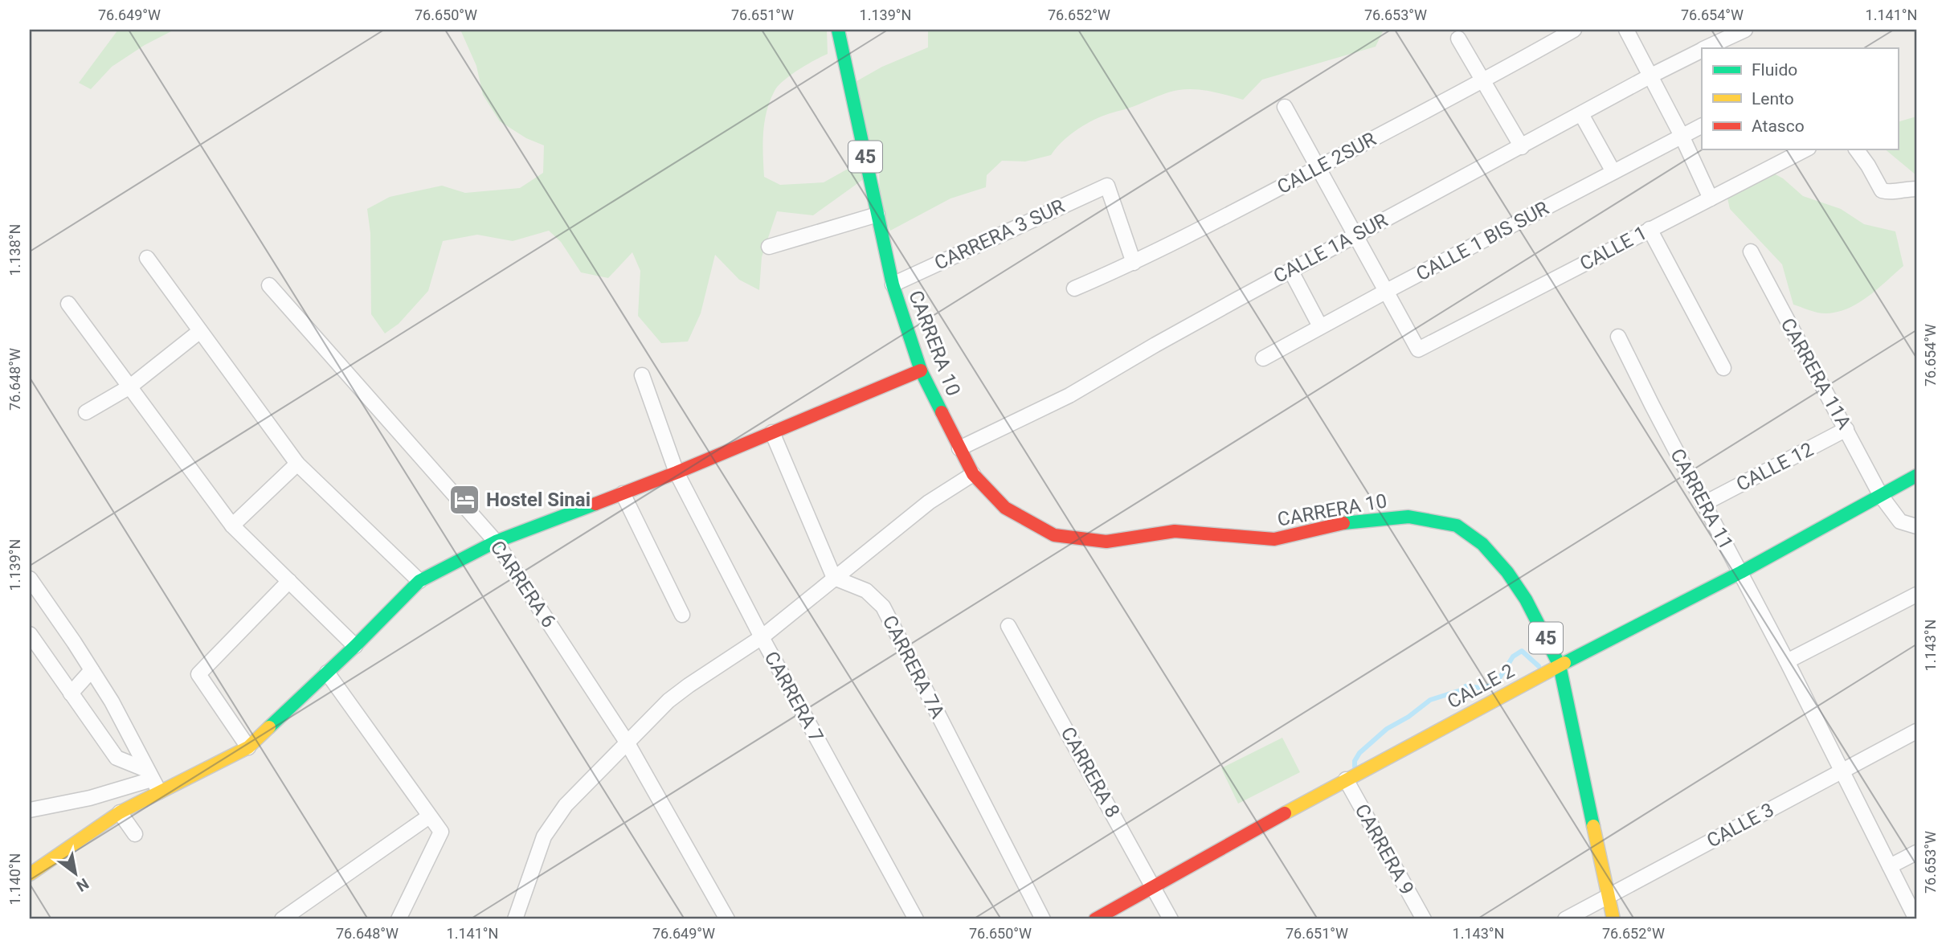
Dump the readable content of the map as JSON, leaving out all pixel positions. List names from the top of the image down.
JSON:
{
  "streets": {
    "street": [
      "45",
      "CALLE 2SUR",
      "CARRERA 3 SUR",
      "CALLE 1 BIS SUR",
      "CALLE 1A SUR",
      "CALLE 1",
      "CARRERA 10",
      "CARRERA 11A",
      "CALLE 12",
      "CARRERA 11",
      "CARRERA 6",
      "CARRERA 7A",
      "CALLE 2",
      "CARRERA 7",
      "CARRERA 8",
      "CALLE 3",
      "CARRERA 9"
    ]
  },
  "crossings": [
    ["45", "CARRERA 3 SUR"],
    ["45", "CARRERA 10"],
    ["CALLE 2SUR", "CARRERA 3 SUR"],
    ["CARRERA 3 SUR", "CARRERA 10"],
    ["CALLE 1 BIS SUR", "CALLE 1"],
    ["CALLE 1A SUR", "CARRERA 10"],
    ["CARRERA 10", "CALLE 2"],
    ["CARRERA 10", "CALLE 3"],
    ["CARRERA 11A", "CALLE 12"],
    ["CARRERA 11A", "CALLE 2"],
    ["CALLE 12", "CARRERA 11"],
    ["CARRERA 11", "CALLE 2"],
    ["CARRERA 11", "CALLE 3"],
    ["CALLE 2", "CARRERA 8"],
    ["CALLE 2", "CARRERA 9"]
  ],
  "places": {
    "hotel": ["Hostel Sinai"]
  },
  "legend": ["Fluido", "Lento", "Atasco"],
  "north": "bottom right",
  "coordinates": [
    "76.649°W",
    "76.650°W",
    "76.651°W",
    "1.139°N",
    "76.652°W",
    "76.653°W",
    "76.654°W",
    "1.141°N",
    "1.138°N",
    "76.648°W",
    "1.143°N",
    "1.140°N"
  ]
}
